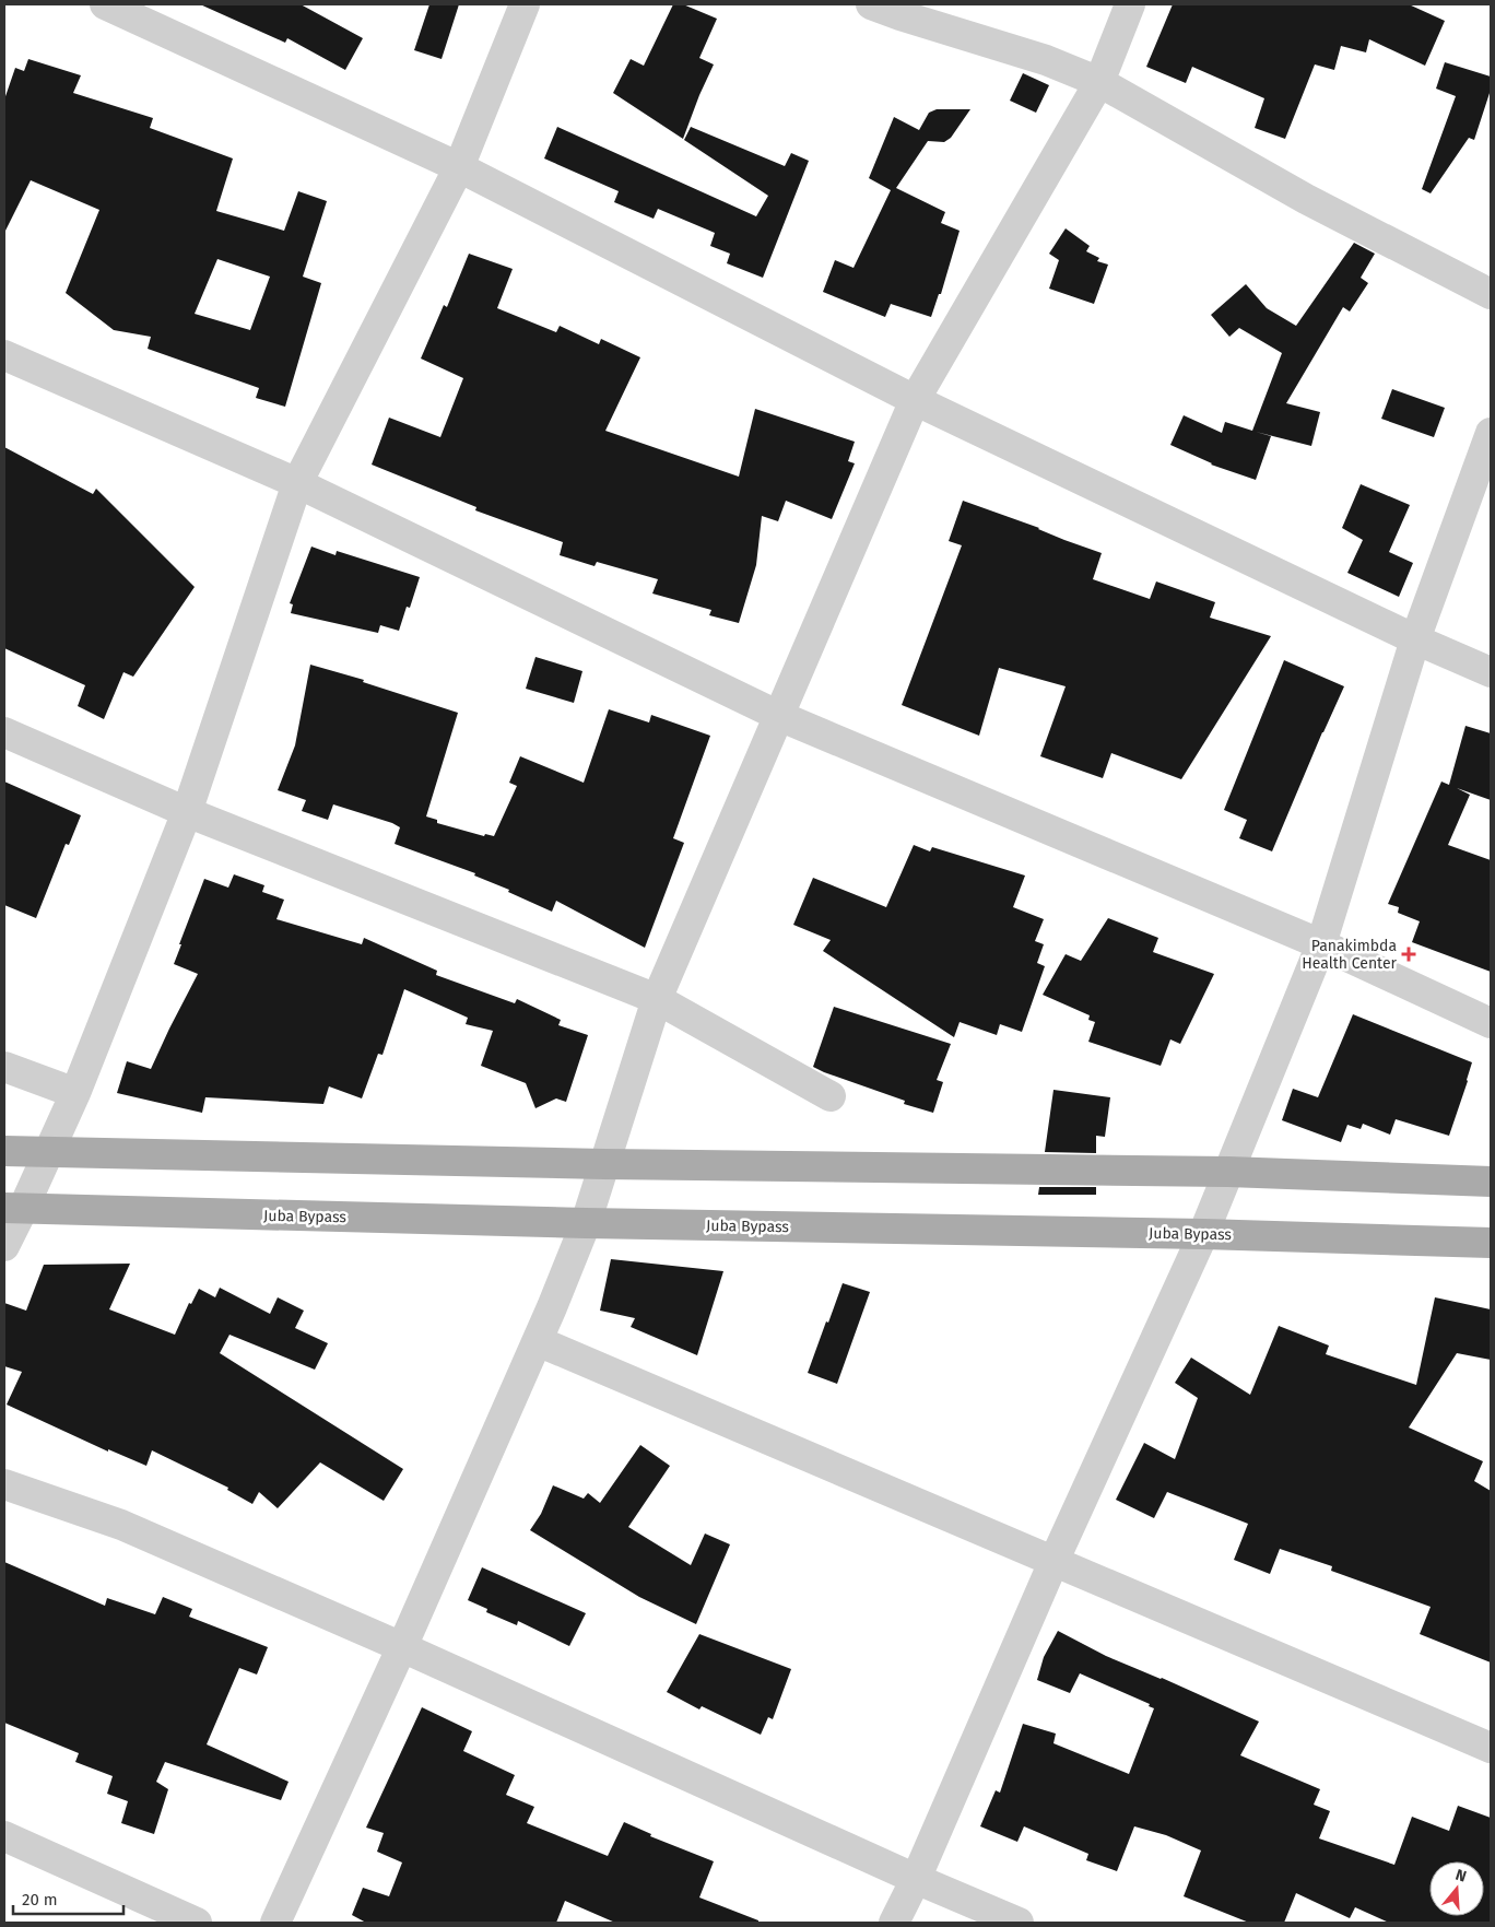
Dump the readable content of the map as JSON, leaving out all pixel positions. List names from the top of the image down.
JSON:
{
  "streets": {
    "main road": ["Juba Bypass"]
  },
  "places": {
    "health": ["Panakimbda Health Center"]
  },
  "scale_bar": "20 m",
  "north": "top"
}
